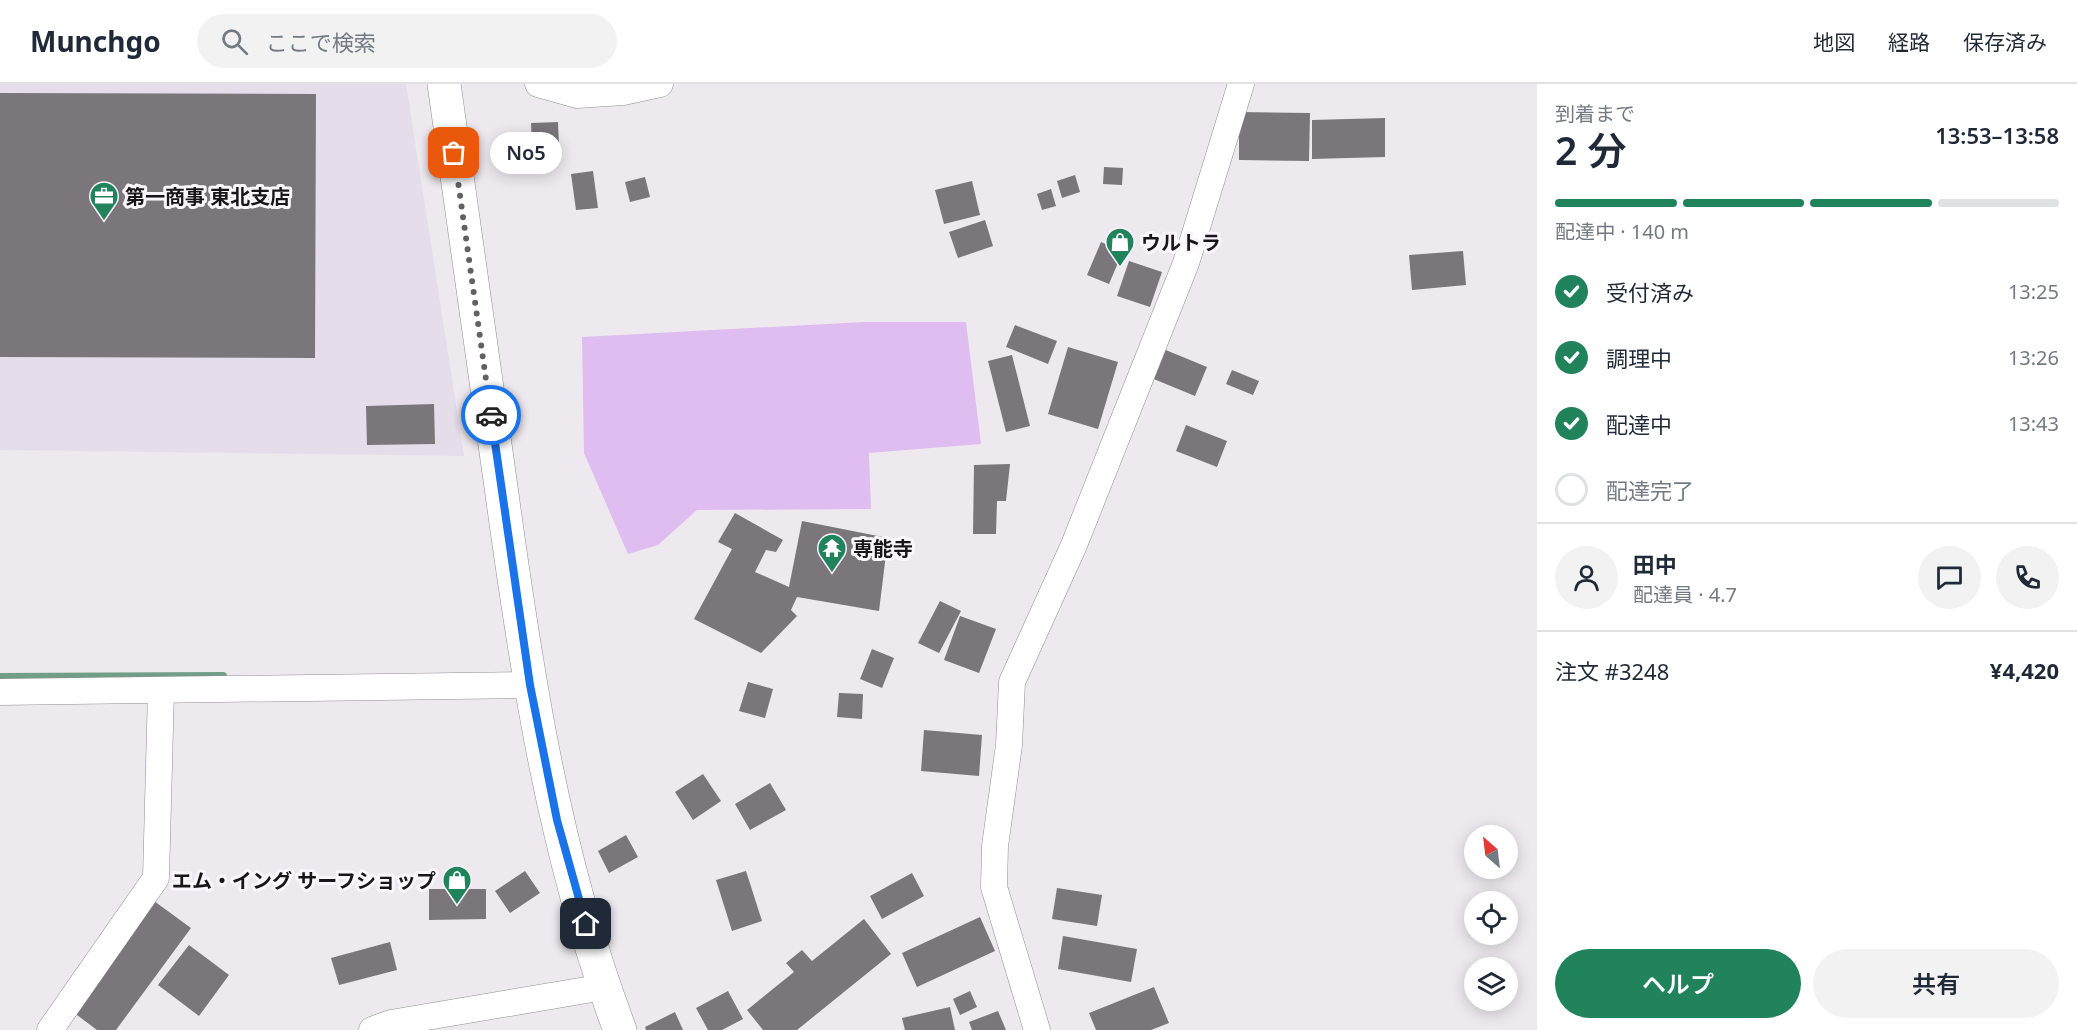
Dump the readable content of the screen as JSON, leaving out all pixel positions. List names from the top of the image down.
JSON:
{
  "places": {
    "other": ["No5"],
    "office": ["第一商事 東北支店"],
    "shop": ["ウルトラ", "エム・イング サーフショップ"],
    "temple": ["専能寺"]
  },
  "north": "top left",
  "page": {
    "header": "Munchgo",
    "search": "ここで検索",
    "nav": ["地図", "経路", "保存済み"],
    "heading": ["2 分", "到着まで", "13:53–13:58"],
    "panel": [
      "田中",
      "配達員 · 4.7",
      "注文 #3248",
      "¥4,420"
    ],
    "bubble": "No5",
    "bar": "配達中 · 140 m",
    "list": [
      ["受付済み", "13:25"],
      ["調理中", "13:26"],
      ["配達中", "13:43"],
      "配達完了"
    ],
    "buttons": ["ヘルプ", "共有"]
  }
}
